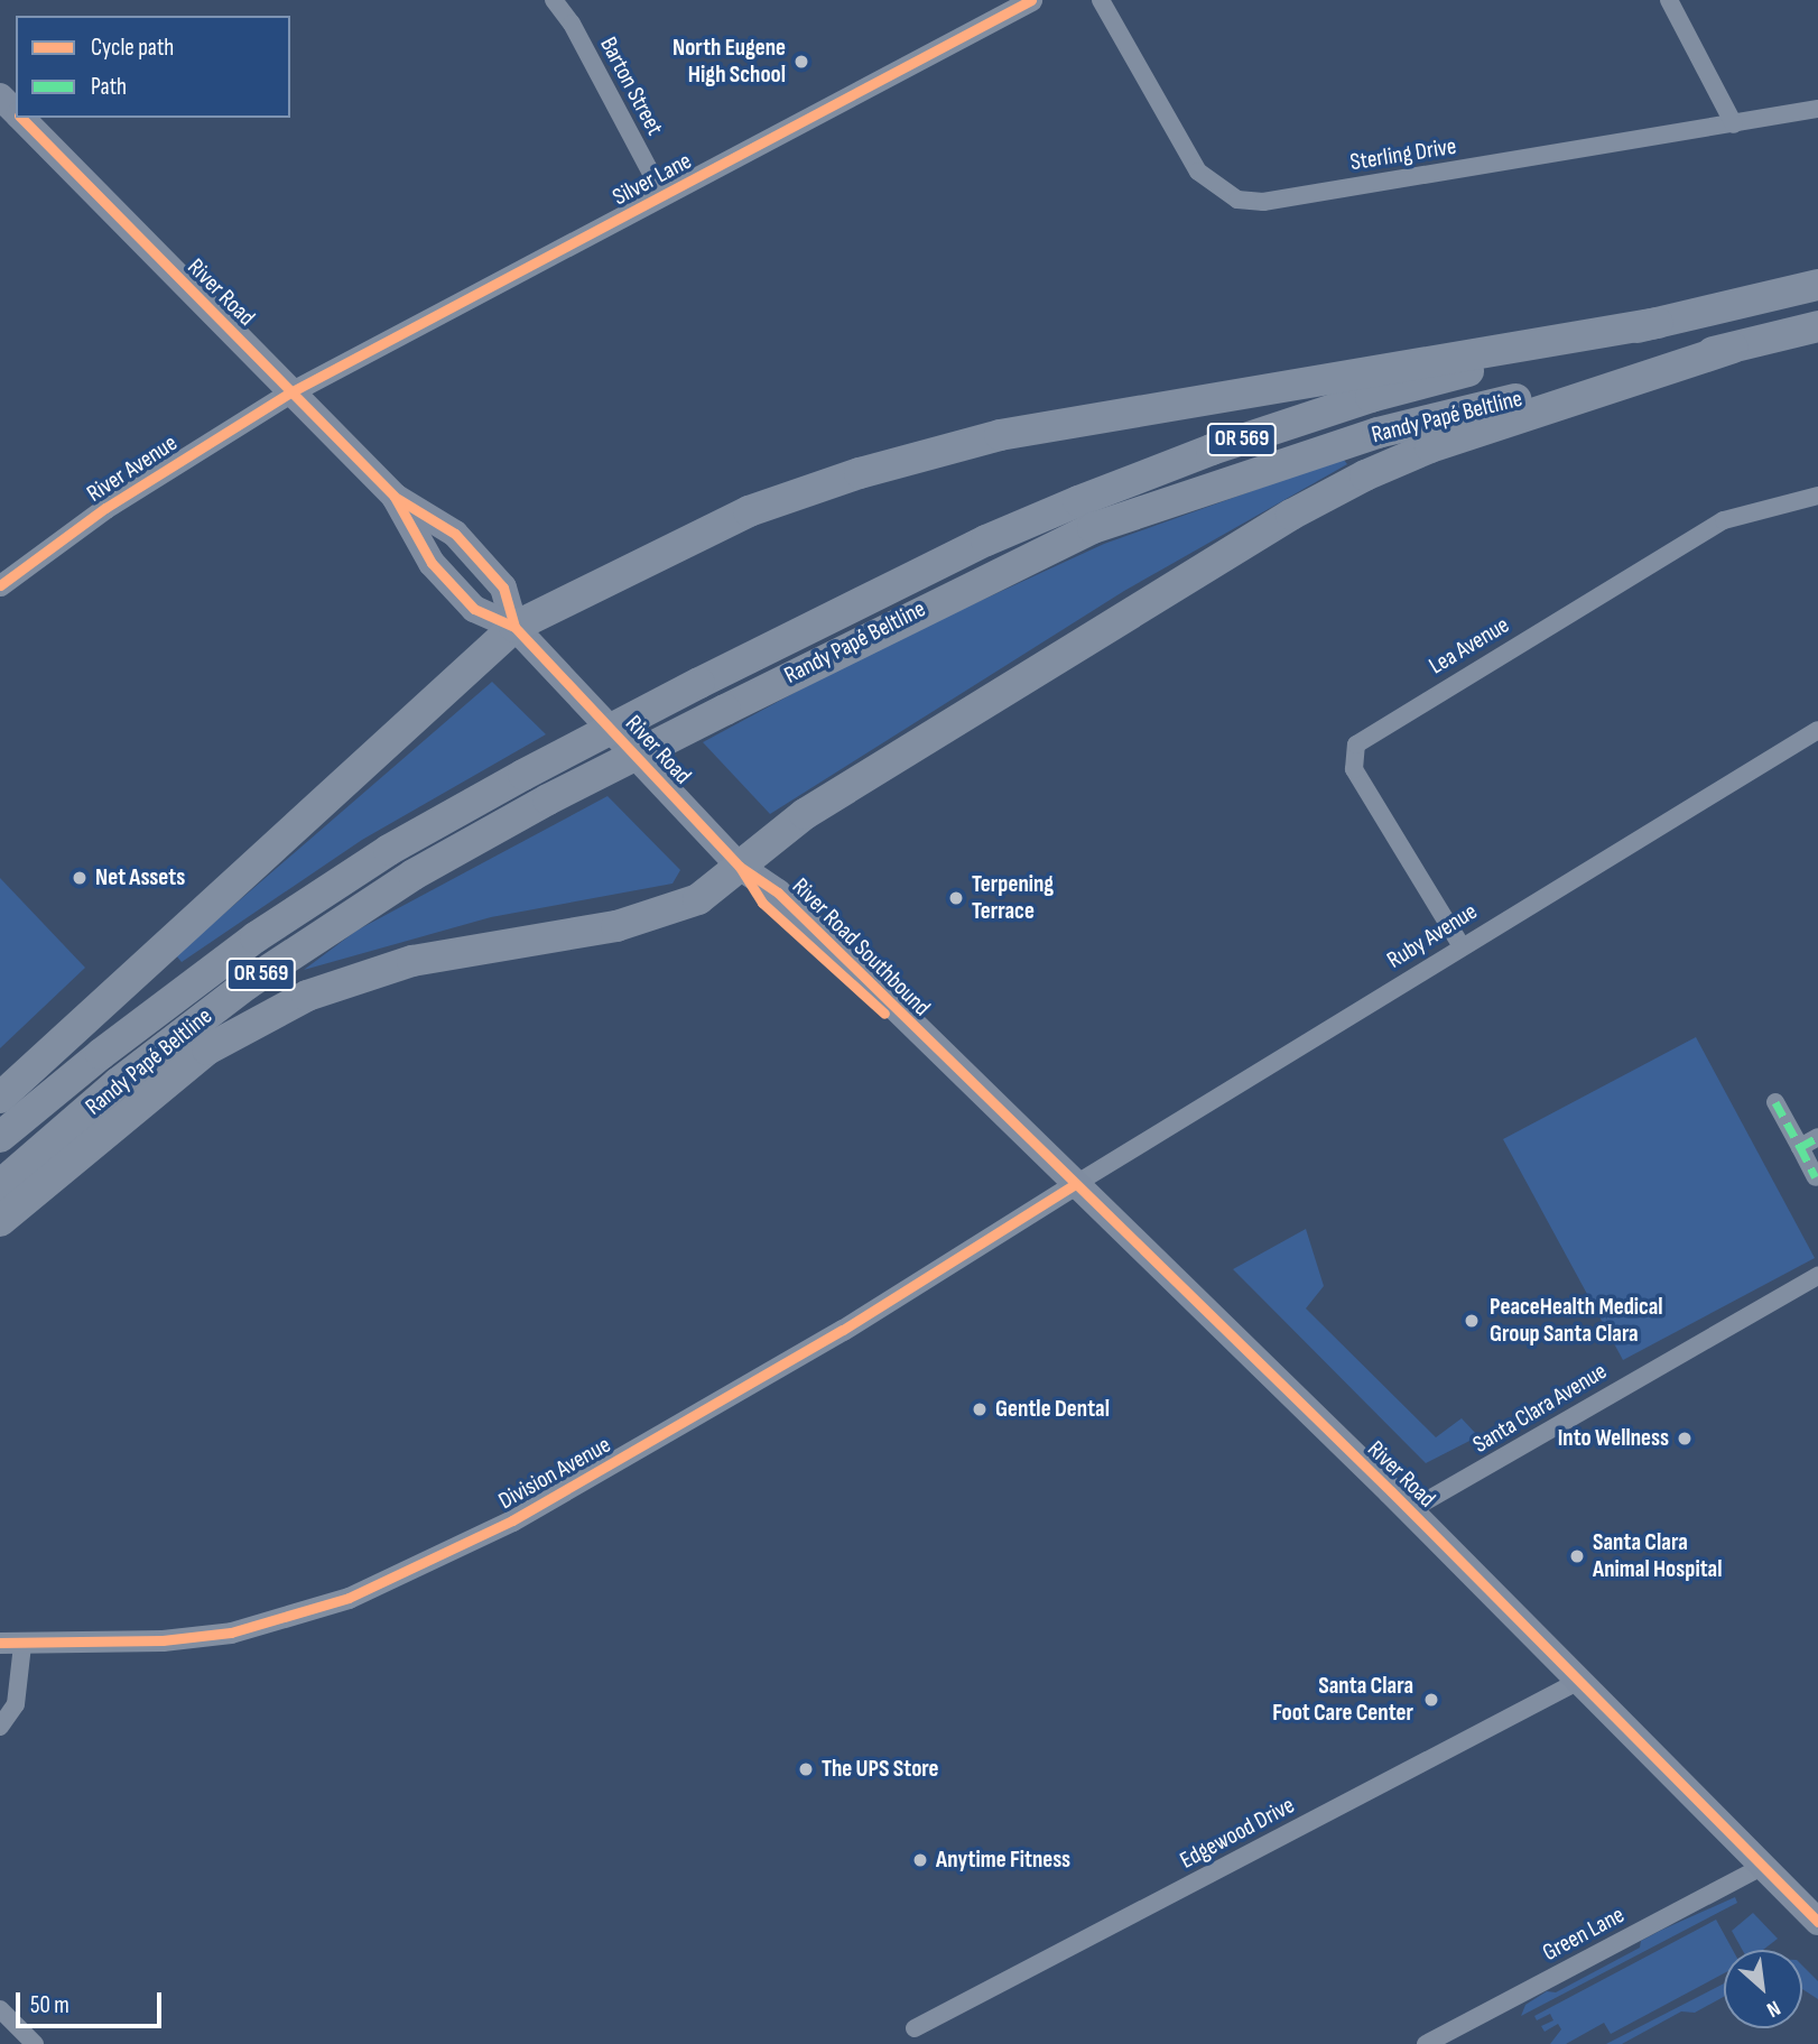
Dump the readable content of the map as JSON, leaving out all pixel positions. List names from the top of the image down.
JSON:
{
  "streets": {
    "highway": ["Randy Papé Beltline", "OR 569"],
    "main road": ["River Road"],
    "street": [
      "Barton Street",
      "Sterling Drive",
      "Silver Lane",
      "River Avenue",
      "Lea Avenue",
      "Ruby Avenue",
      "Santa Clara Avenue",
      "Division Avenue",
      "Edgewood Drive",
      "Green Lane"
    ],
    "cycle path": ["River Road Southbound"]
  },
  "crossings": [
    ["Barton Street", "Silver Lane"],
    ["Silver Lane", "River Road"],
    ["Silver Lane", "River Avenue"],
    ["River Road", "River Avenue"],
    ["River Road", "Ruby Avenue"],
    ["River Road", "Santa Clara Avenue"],
    ["River Road", "Division Avenue"],
    ["River Road", "Edgewood Drive"],
    ["River Road", "Green Lane"],
    ["Lea Avenue", "Ruby Avenue"],
    ["Ruby Avenue", "Division Avenue"]
  ],
  "places": [
    "North Eugene High School",
    "Net Assets",
    "Terpening Terrace",
    "PeaceHealth Medical Group Santa Clara",
    "Gentle Dental",
    "Into Wellness",
    "Santa Clara Animal Hospital",
    "Santa Clara Foot Care Center",
    "The UPS Store",
    "Anytime Fitness"
  ],
  "legend": ["Cycle path", "Path"],
  "scale_bar": "50 m",
  "north": "bottom right"
}
